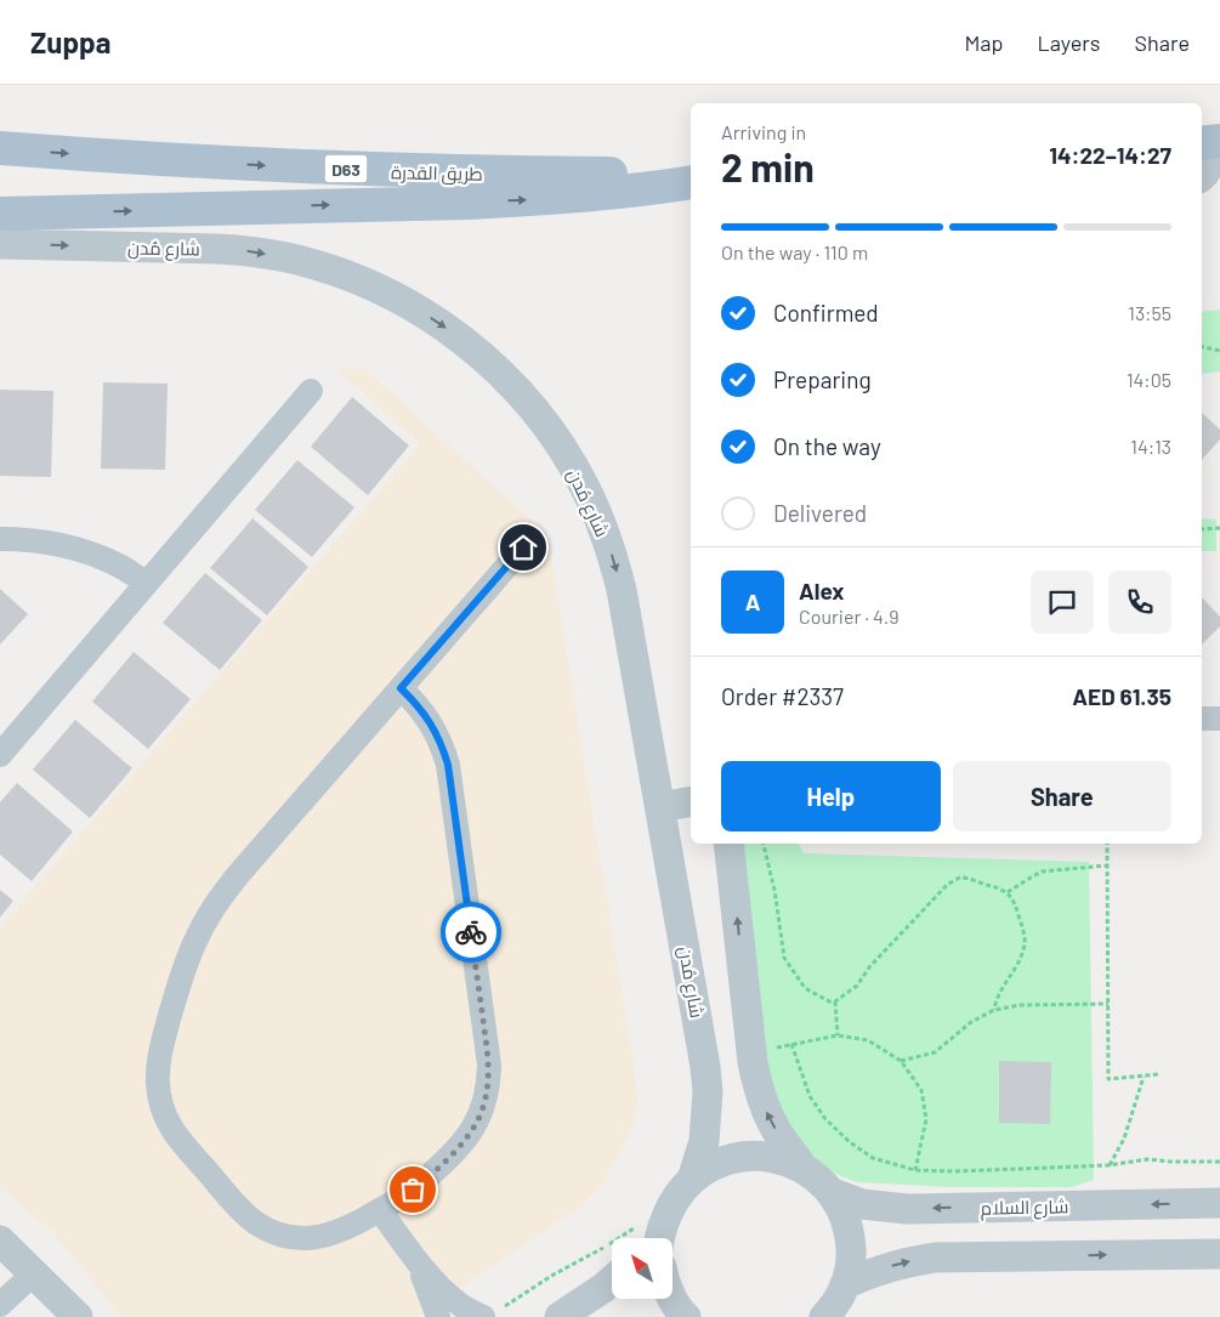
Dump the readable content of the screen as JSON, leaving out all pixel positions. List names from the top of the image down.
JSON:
{
  "streets": {
    "main road": ["D63", "طريق القدرة"],
    "street": ["شارع مُدن", "شارع السلام"]
  },
  "one_way": ["شارع مُدن"],
  "north": "top left",
  "page": {
    "header": "Zuppa",
    "nav": ["Map", "Layers", "Share"],
    "heading": ["2 min", "Arriving in", "14:22–14:27"],
    "panel": [
      "Alex",
      "Courier · 4.9",
      "Order #2337",
      "AED 61.35"
    ],
    "bar": "On the way · 110 m",
    "list": [
      ["Confirmed", "13:55"],
      ["Preparing", "14:05"],
      ["On the way", "14:13"],
      "Delivered"
    ],
    "round": "A",
    "buttons": ["Help", "Share"]
  }
}
